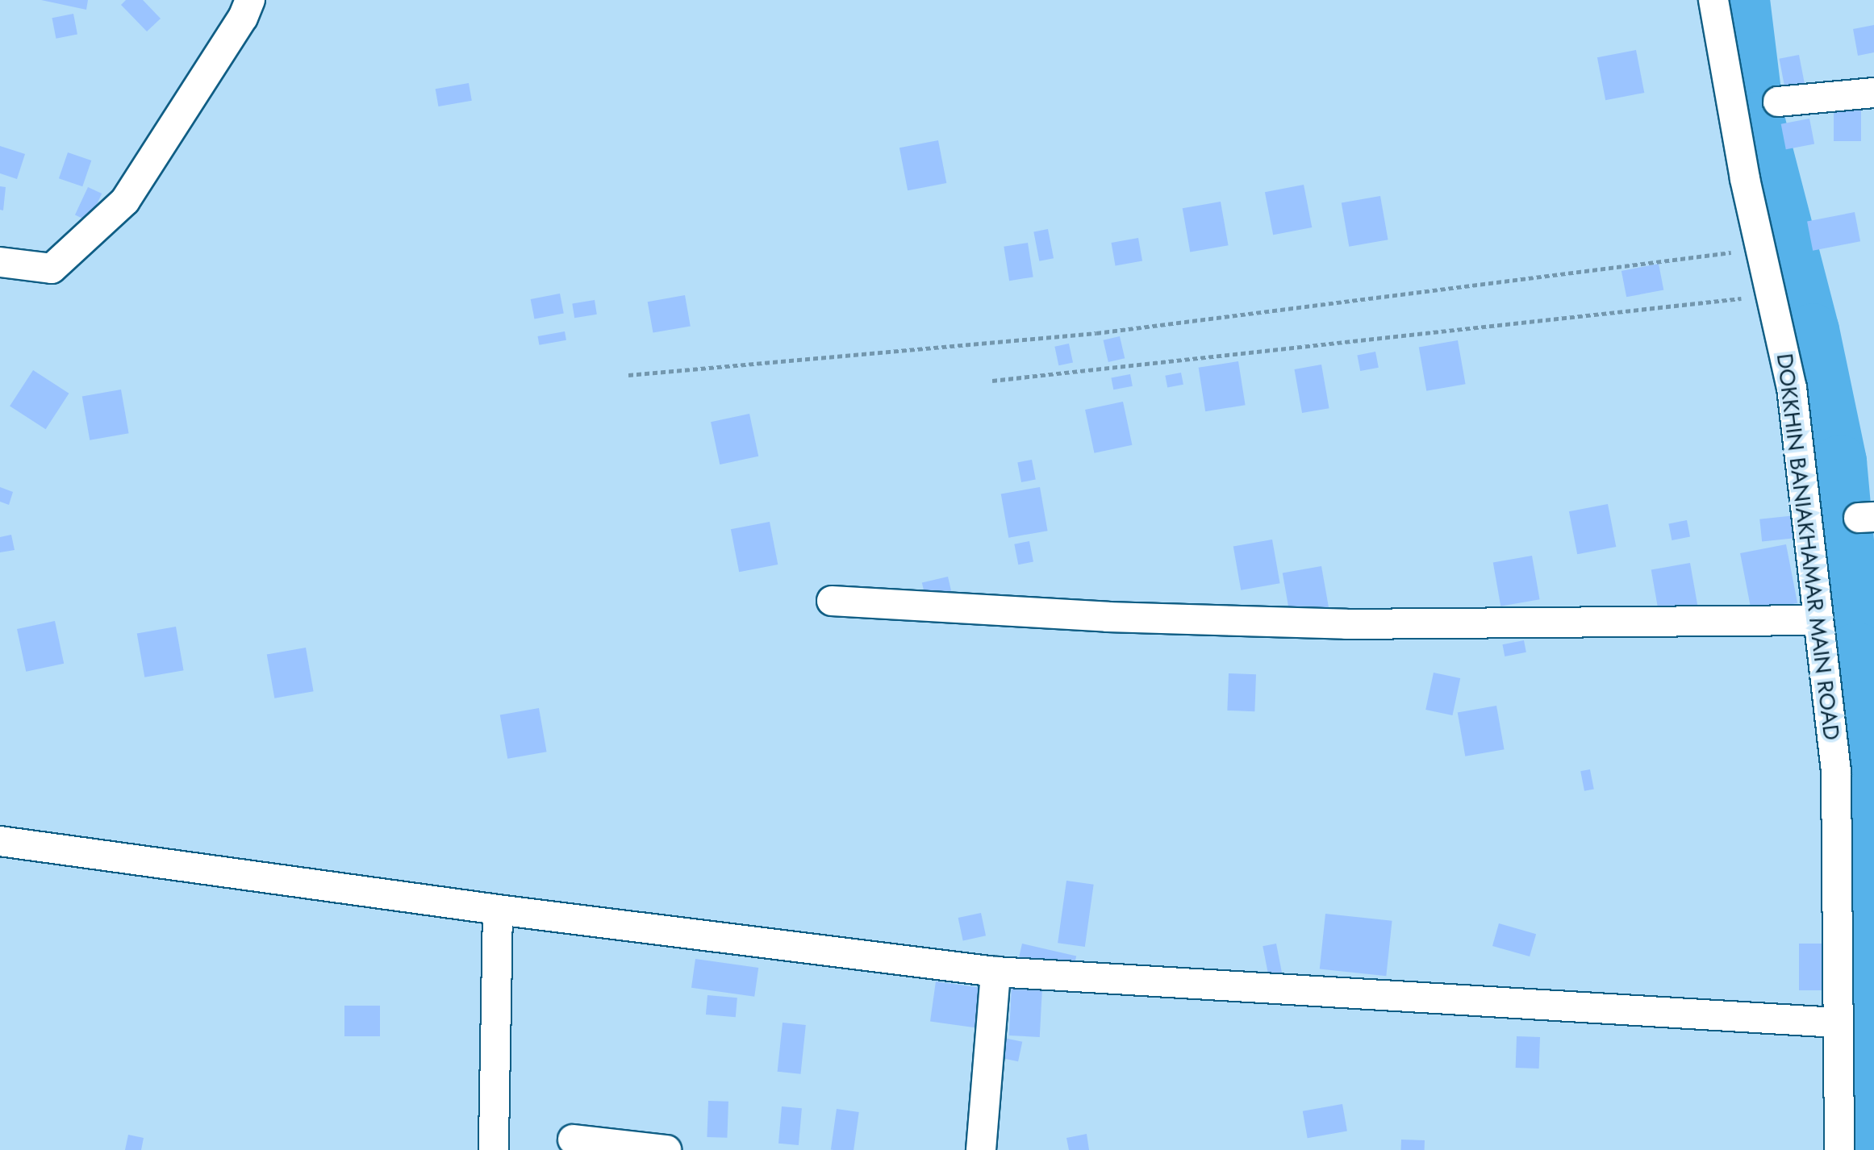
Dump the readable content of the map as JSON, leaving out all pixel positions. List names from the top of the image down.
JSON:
{
  "streets": {
    "street": ["DOKKHIN BANIAKHAMAR MAIN ROAD"]
  }
}
